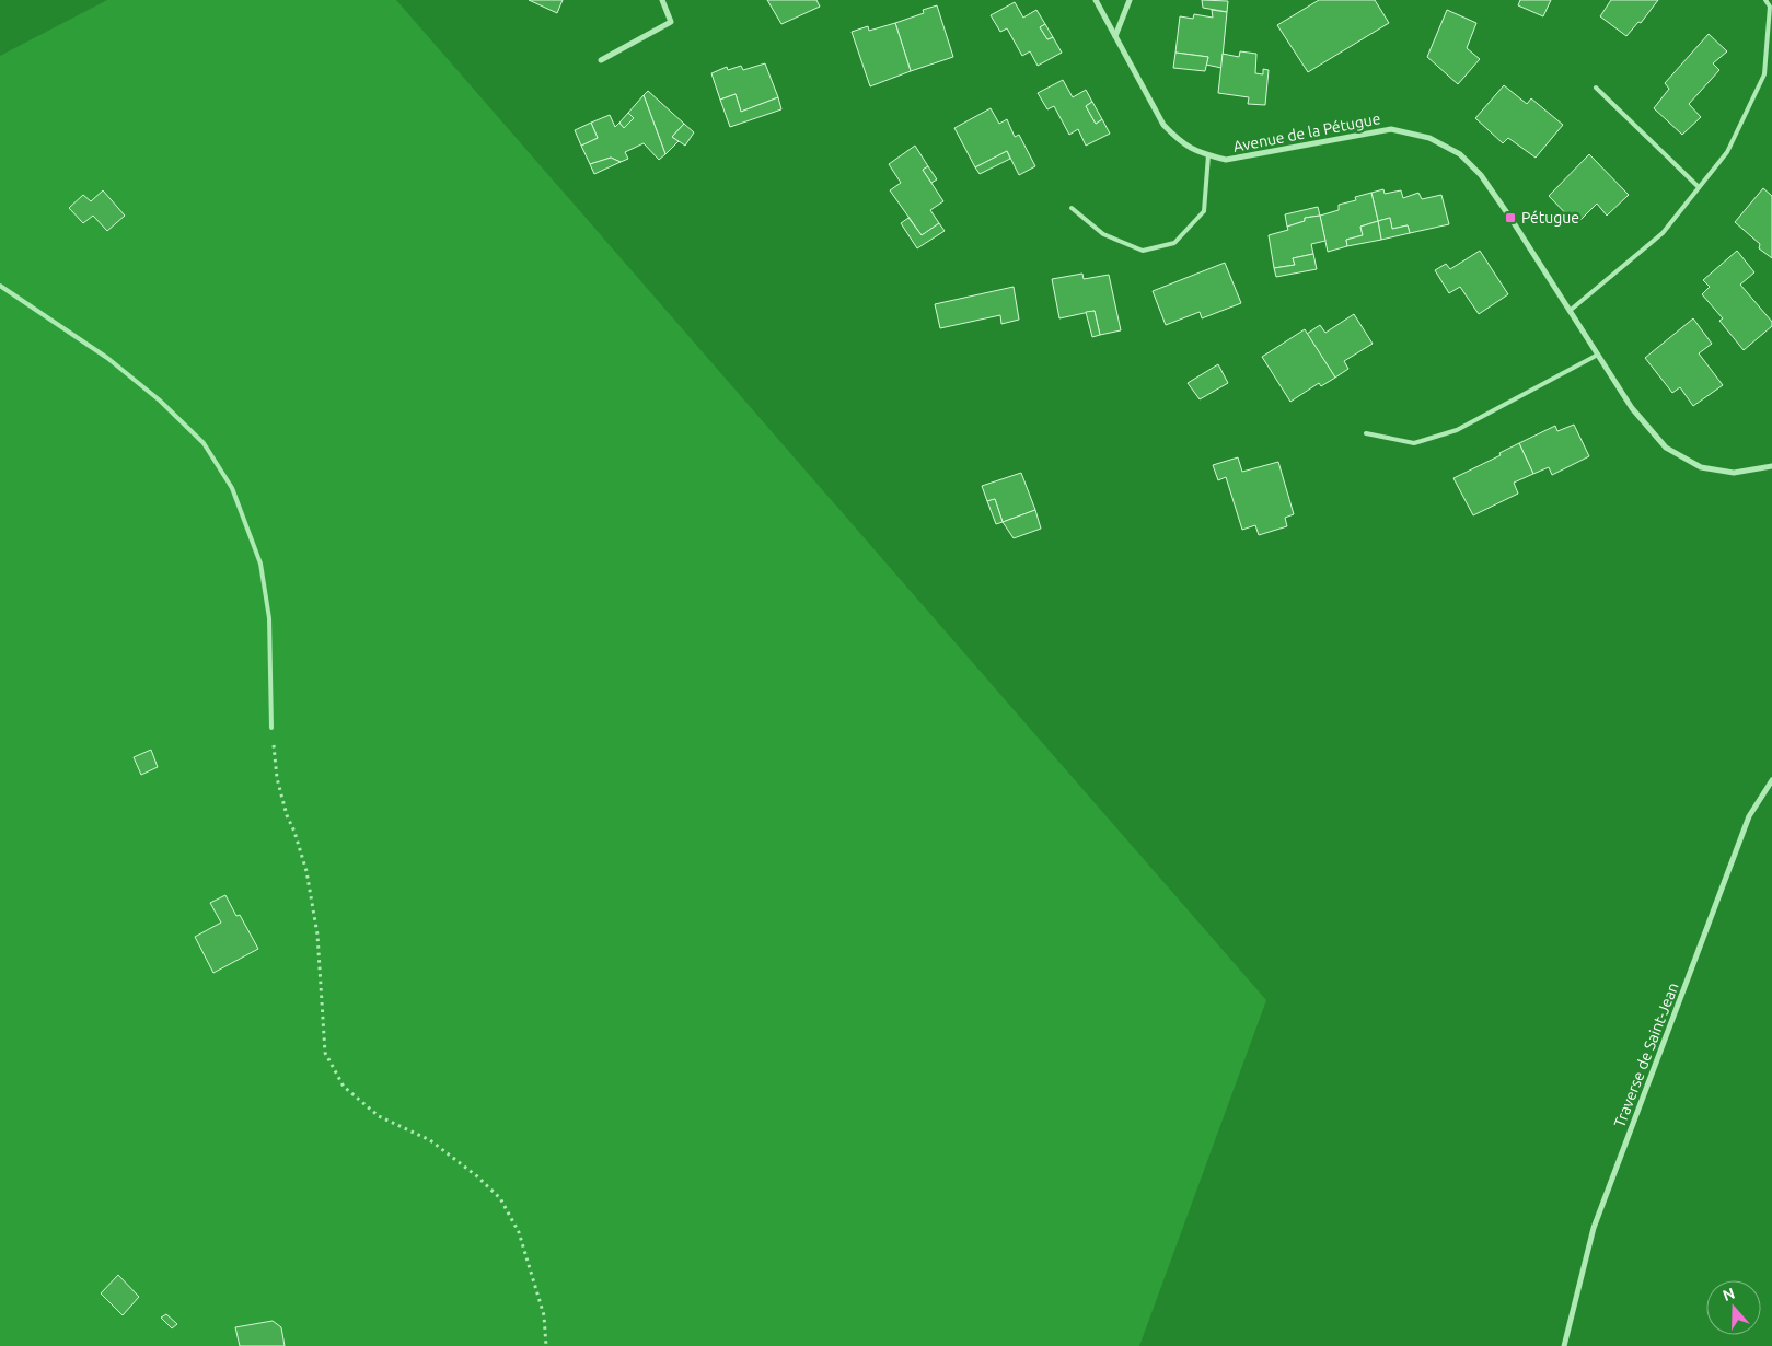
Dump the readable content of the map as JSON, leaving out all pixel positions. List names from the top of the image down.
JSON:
{
  "streets": {
    "street": ["Avenue de la Pétugue", "Traverse de Saint-Jean"]
  },
  "places": {
    "transit": ["Pétugue"]
  },
  "north": "top"
}
